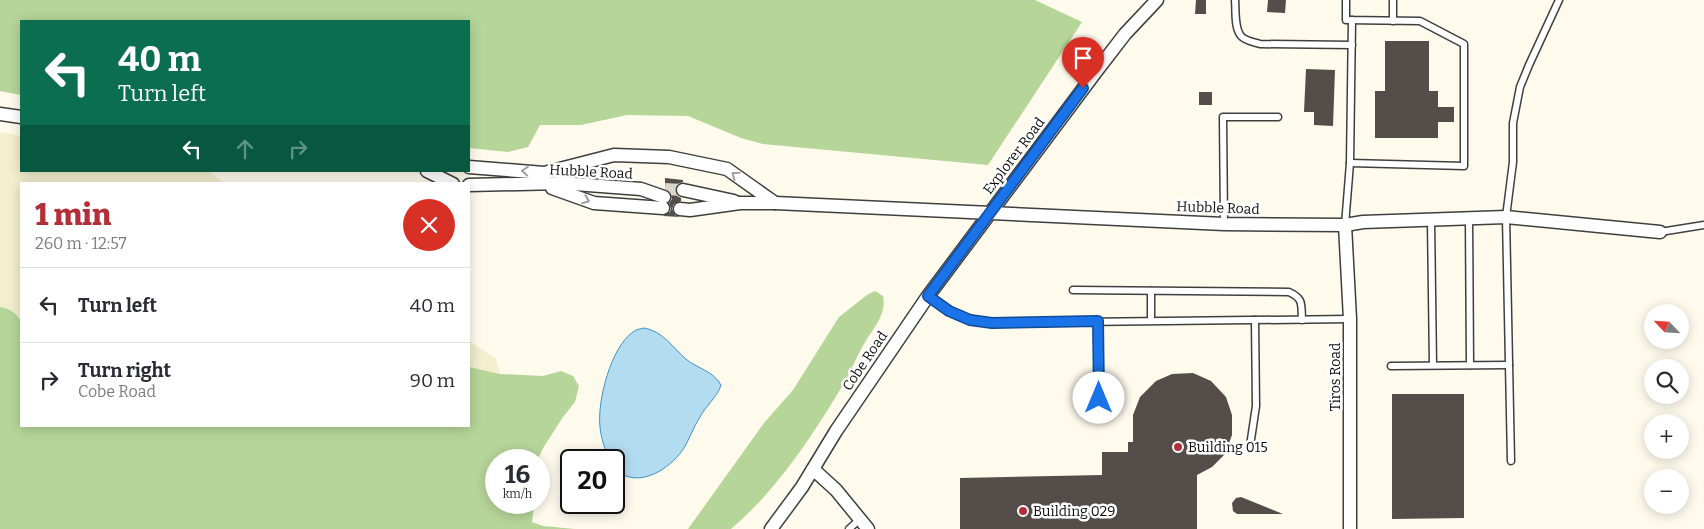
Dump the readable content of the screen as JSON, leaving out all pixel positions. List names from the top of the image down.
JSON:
{
  "streets": {
    "street": [
      "Explorer Road",
      "Hubble Road",
      "Cobe Road",
      "Tiros Road"
    ]
  },
  "crossings": [
    ["Explorer Road", "Hubble Road"],
    ["Explorer Road", "Cobe Road"],
    ["Hubble Road", "Cobe Road"],
    ["Hubble Road", "Tiros Road"]
  ],
  "places": ["Building 015", "Building 029"],
  "north": "top left",
  "page": {
    "turn": ["40 m", "Turn left"],
    "heading": ["1 min", "260 m · 12:57"],
    "list": [
      {
        "name": "Turn left",
        "value": "40 m"
      },
      {
        "name": "Turn right",
        "note": "Cobe Road",
        "value": "90 m"
      }
    ],
    "map_buttons": ["+", "−"],
    "speed": "16 km/h",
    "limit": "20"
  }
}
